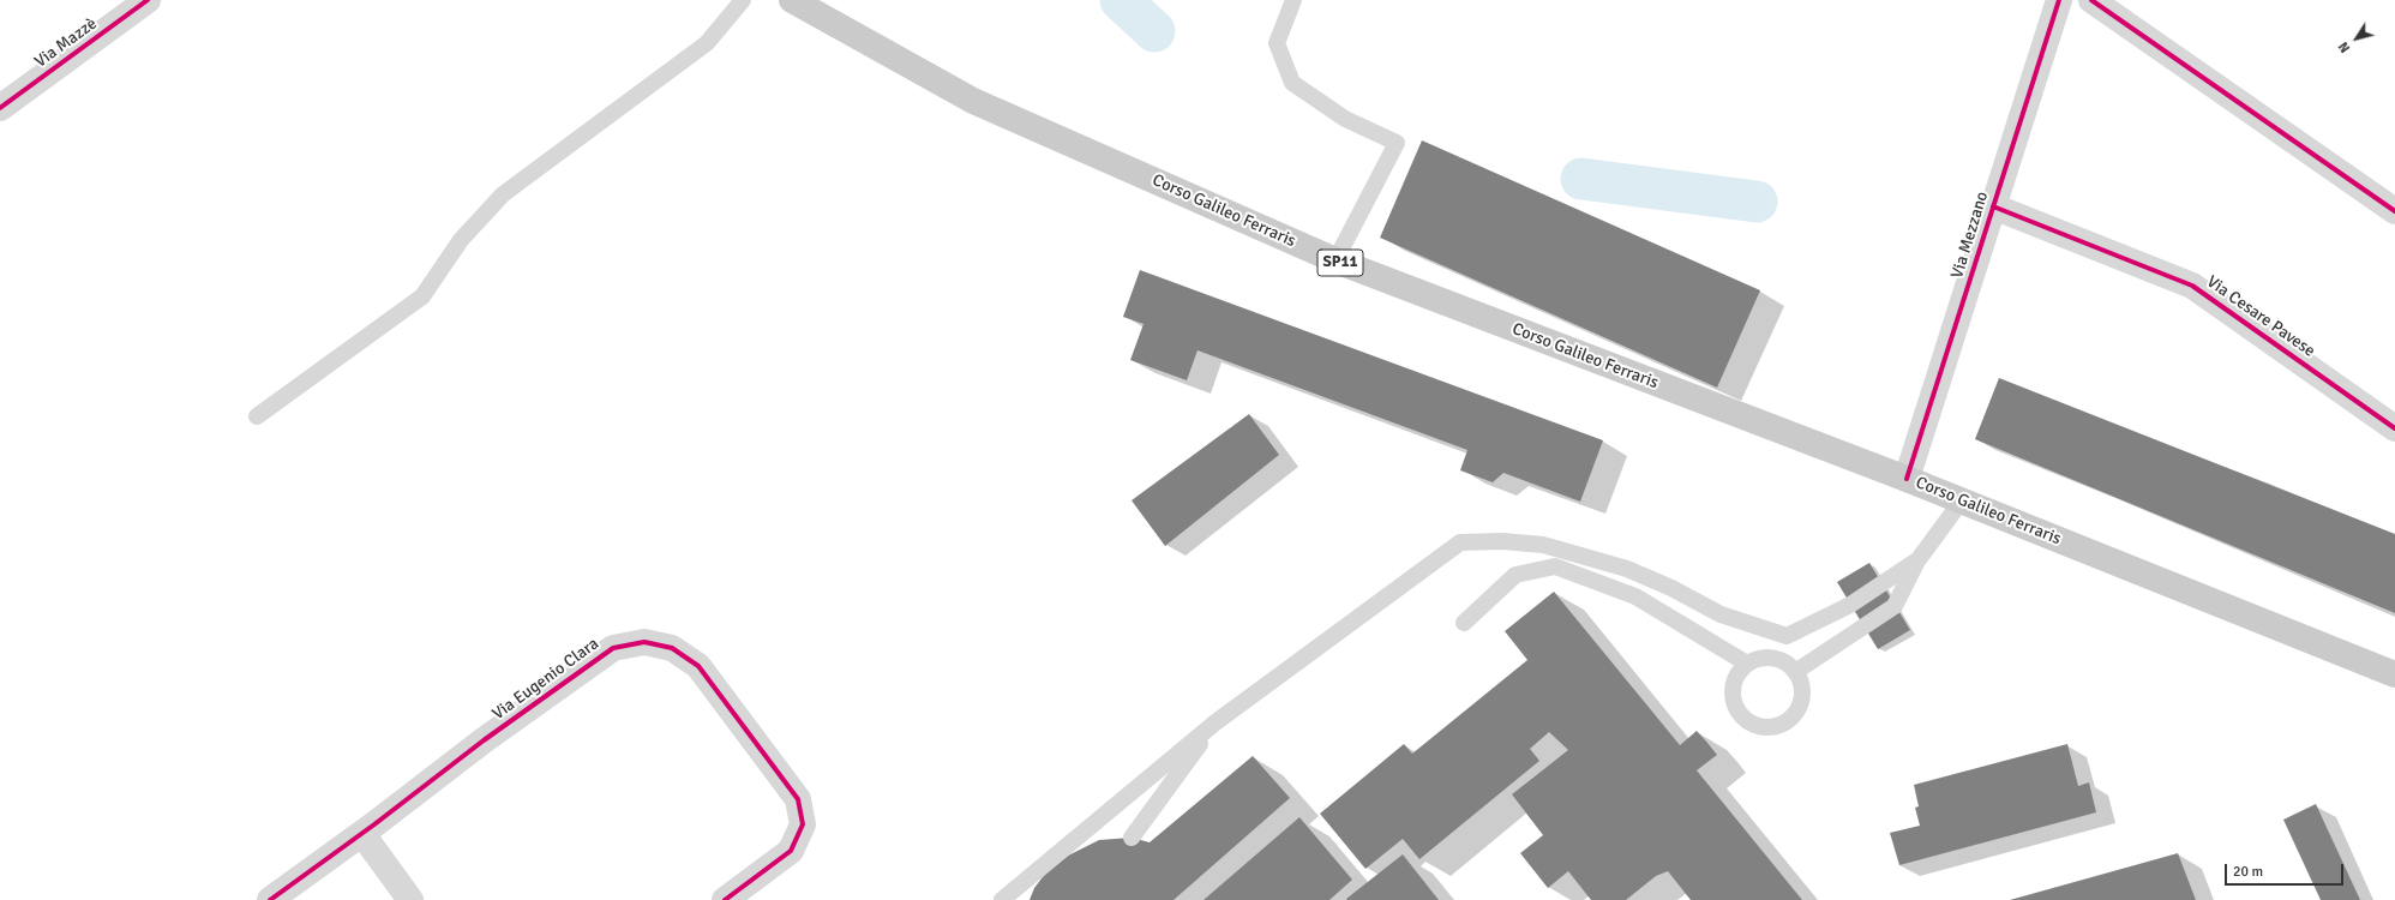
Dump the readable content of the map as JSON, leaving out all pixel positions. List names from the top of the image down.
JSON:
{
  "streets": {
    "main road": ["Corso Galileo Ferraris", "SP11"],
    "street": [
      "Via Mazzè",
      "Via Mezzano",
      "Via Cesare Pavese",
      "Via Eugenio Clara"
    ]
  },
  "crossings": [
    ["Corso Galileo Ferraris", "Via Mezzano"],
    ["Via Mezzano", "Via Cesare Pavese"]
  ],
  "scale_bar": "20 m",
  "north": "bottom left"
}
